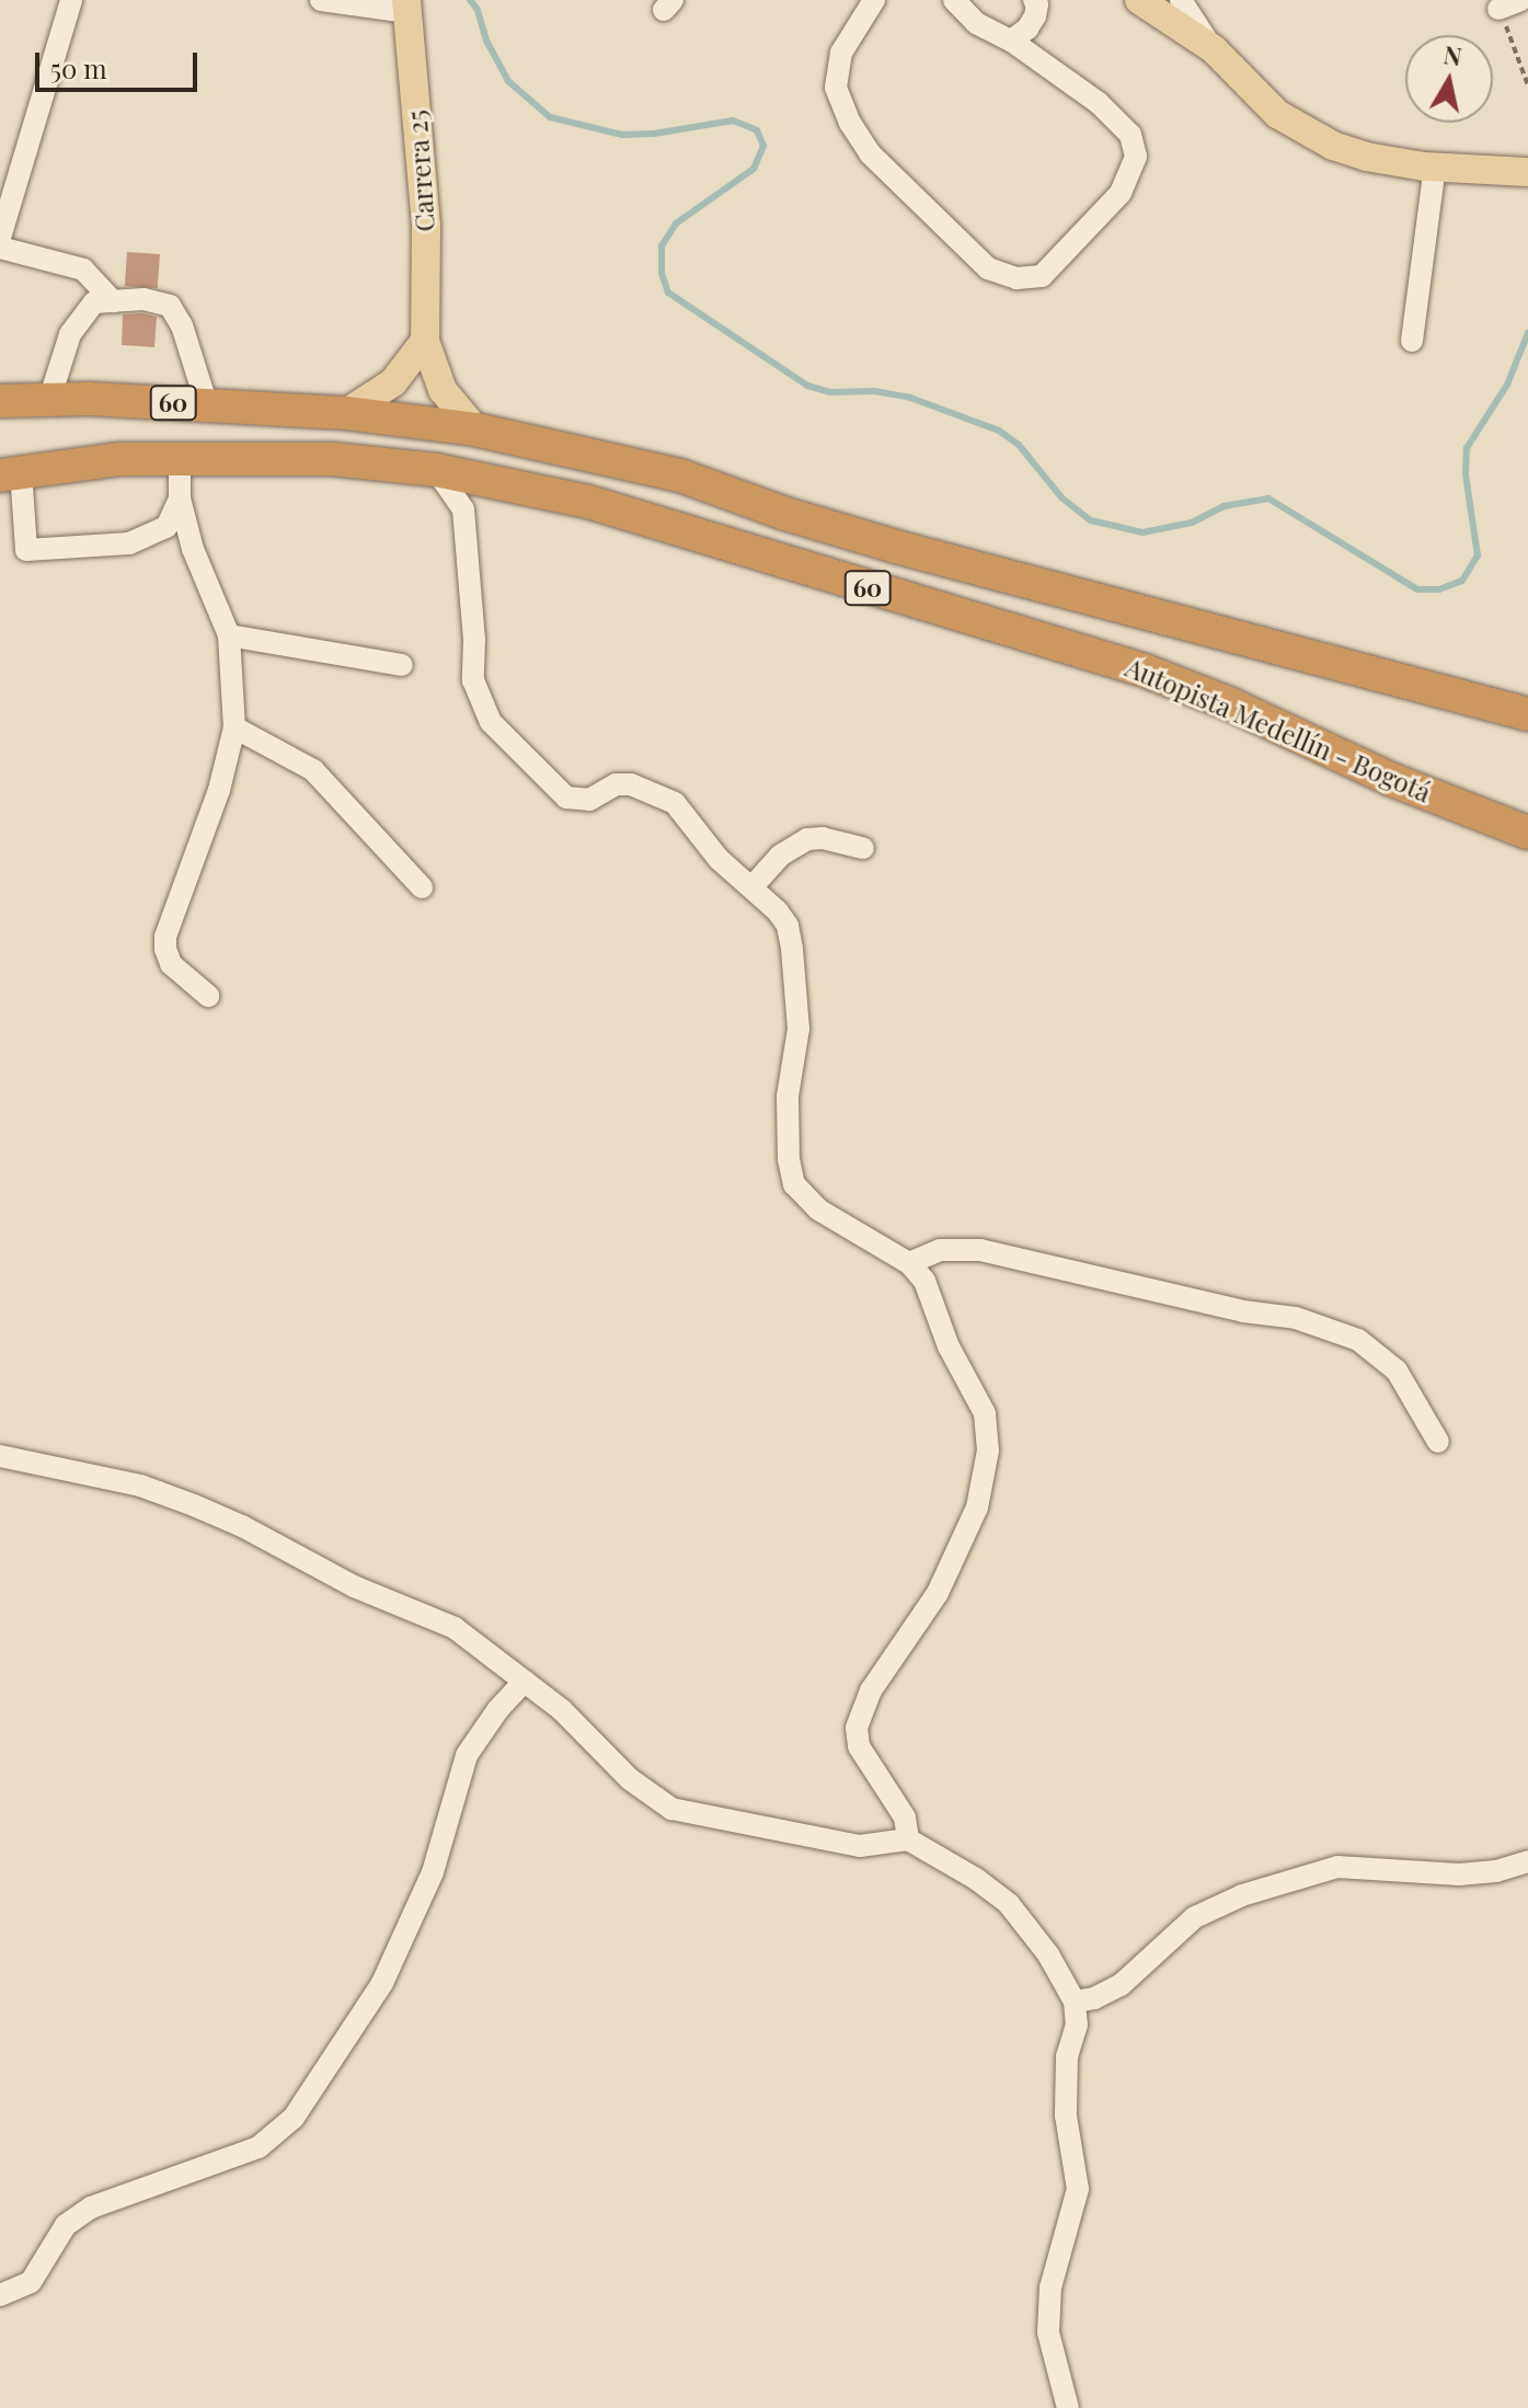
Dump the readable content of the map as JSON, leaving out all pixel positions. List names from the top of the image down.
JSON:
{
  "streets": {
    "highway": ["60", "Autopista Medellín - Bogotá"],
    "main road": ["Carrera 25"]
  },
  "crossings": [
    ["Carrera 25", "60"]
  ],
  "scale_bar": "50 m",
  "north": "top"
}
